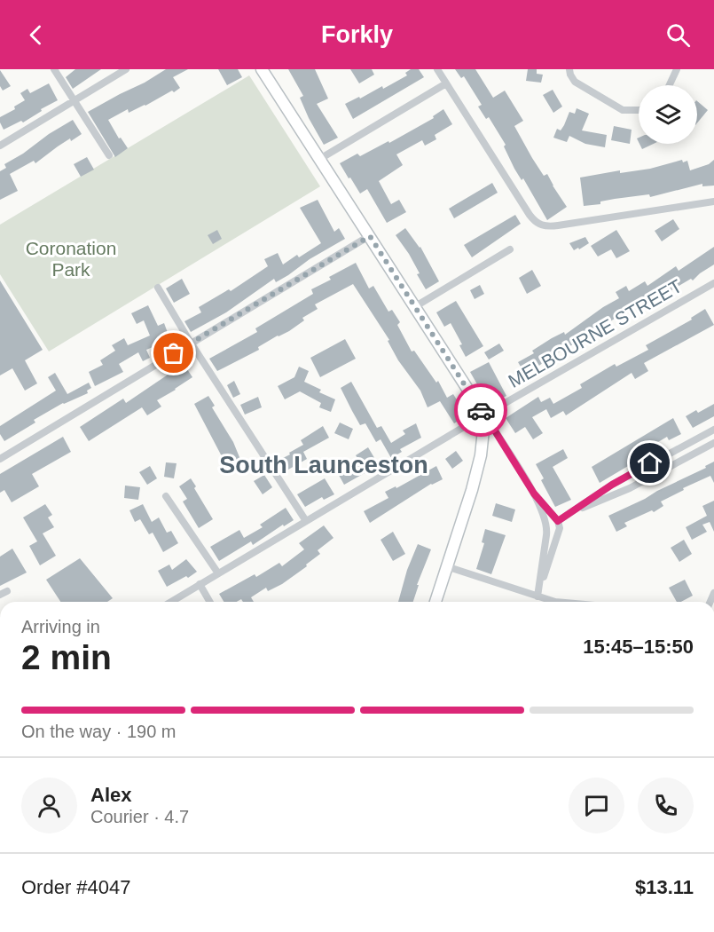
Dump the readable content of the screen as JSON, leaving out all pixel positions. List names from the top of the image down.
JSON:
{
  "streets": {
    "street": ["MELBOURNE STREET"]
  },
  "districts": ["South Launceston"],
  "parks": ["Coronation Park"],
  "page": {
    "header": "Forkly",
    "heading": ["2 min", "Arriving in", "15:45–15:50"],
    "panel": [
      "Alex",
      "Courier · 4.7",
      "Order #4047",
      "$13.11"
    ],
    "bar": "On the way · 190 m"
  }
}
